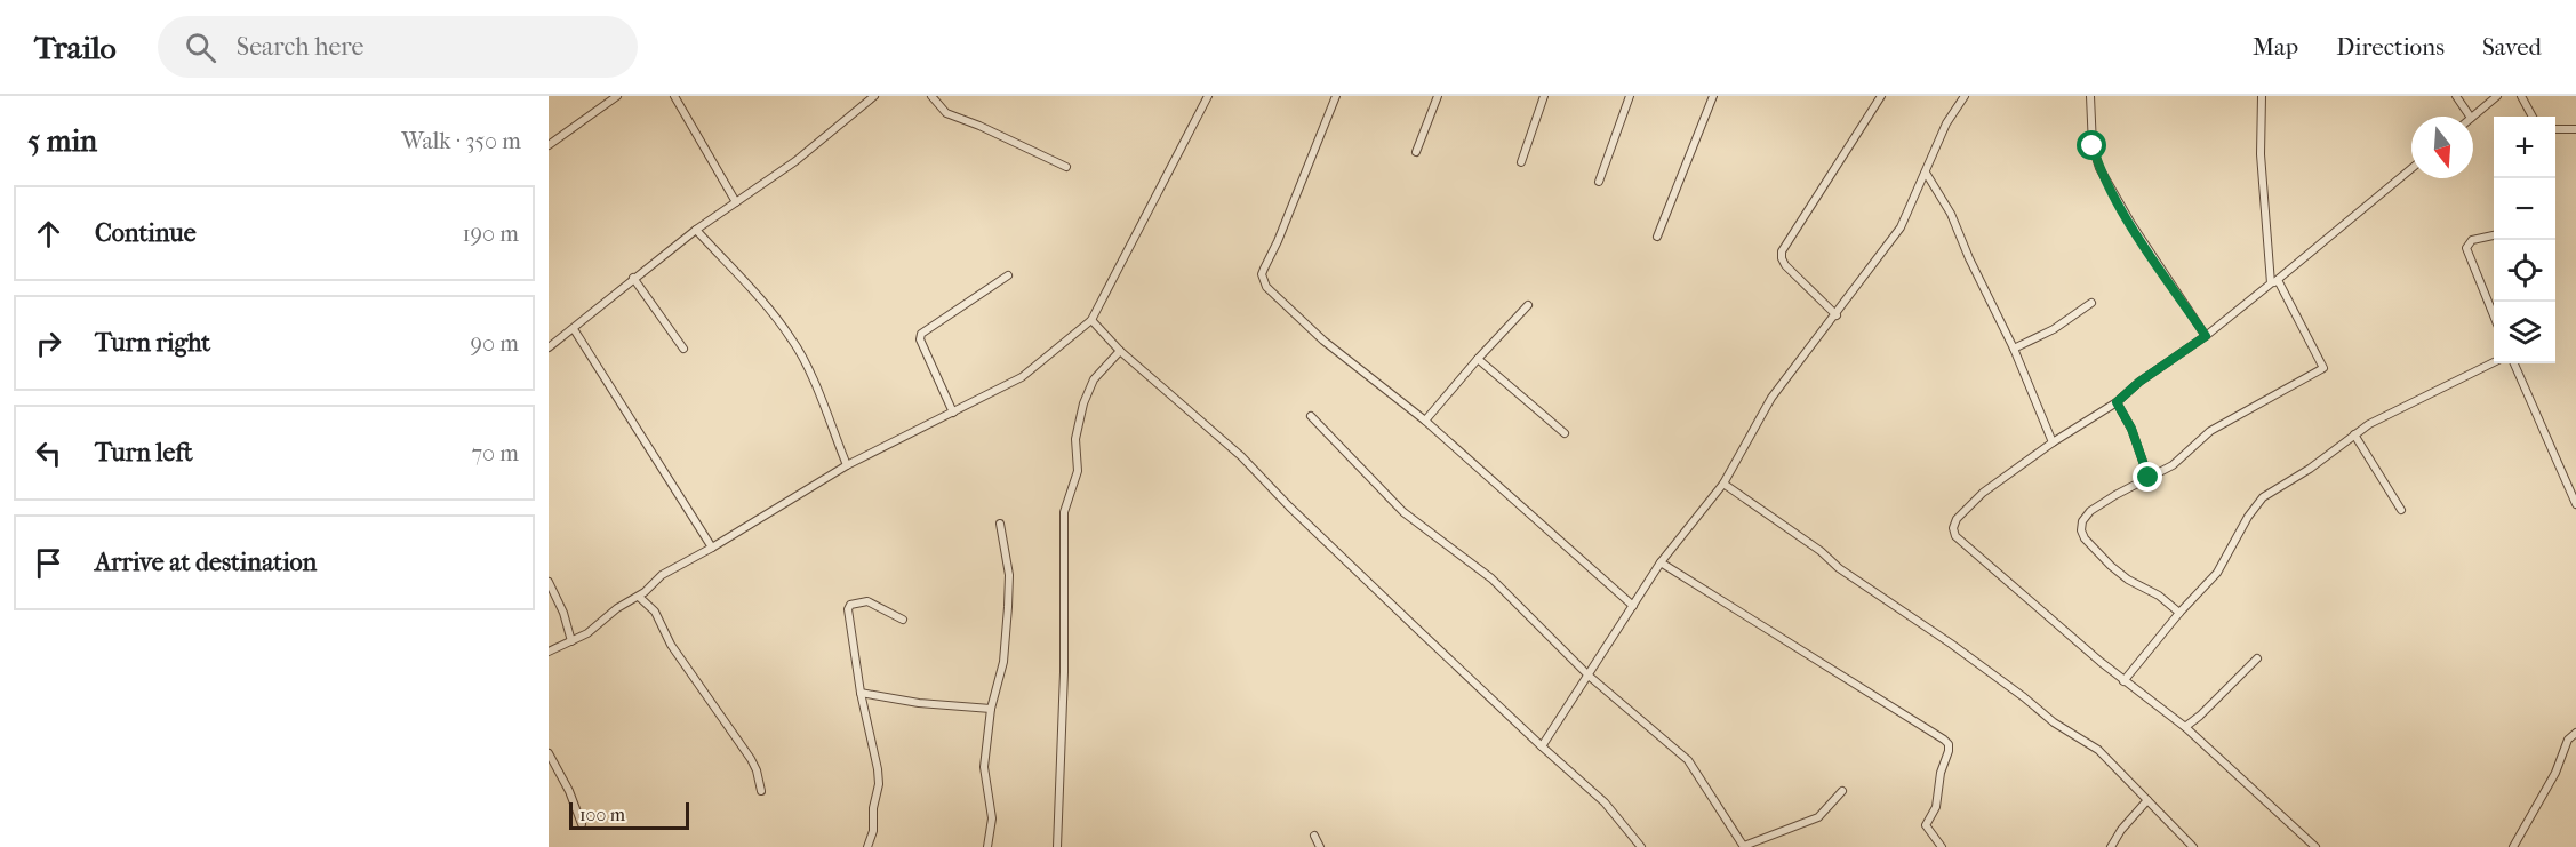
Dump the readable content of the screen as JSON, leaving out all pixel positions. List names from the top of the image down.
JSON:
{
  "scale_bar": "100 m",
  "north": "bottom",
  "page": {
    "header": "Trailo",
    "search": "Search here",
    "nav": ["Map", "Directions", "Saved"],
    "heading": ["5 min", "Walk · 350 m"],
    "map_buttons": ["+", "−"],
    "list": [
      ["Continue", "190 m"],
      ["Turn right", "90 m"],
      ["Turn left", "70 m"],
      "Arrive at destination"
    ],
    "scale": "100 m"
  }
}
